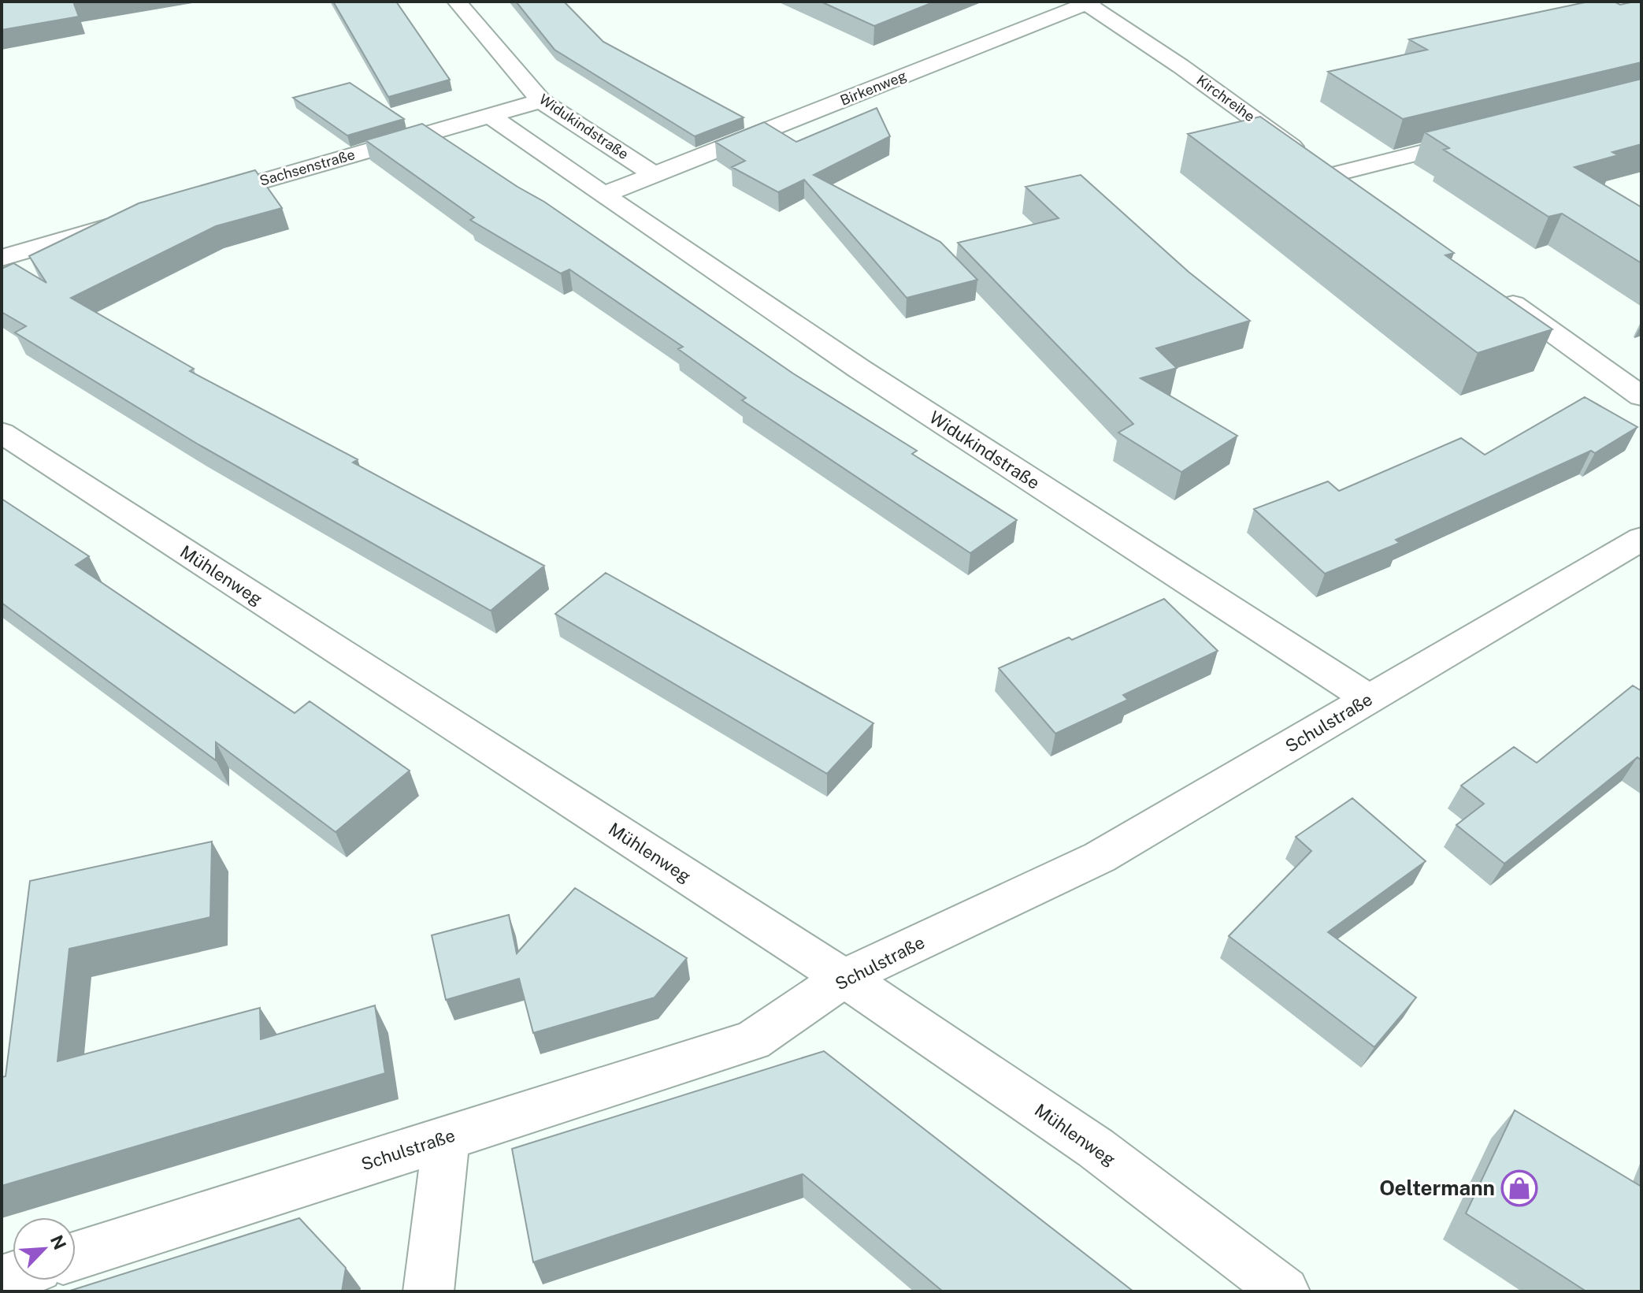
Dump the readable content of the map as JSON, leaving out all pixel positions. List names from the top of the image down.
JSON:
{
  "streets": {
    "street": [
      "Birkenweg",
      "Kirchreihe",
      "Widukindstraße",
      "Sachsenstraße",
      "Mühlenweg",
      "Schulstraße"
    ]
  },
  "crossings": [
    ["Birkenweg", "Kirchreihe"],
    ["Birkenweg", "Widukindstraße"],
    ["Widukindstraße", "Sachsenstraße"],
    ["Widukindstraße", "Schulstraße"],
    ["Mühlenweg", "Schulstraße"]
  ],
  "places": {
    "shop": ["Oeltermann"]
  },
  "north": "top right"
}
